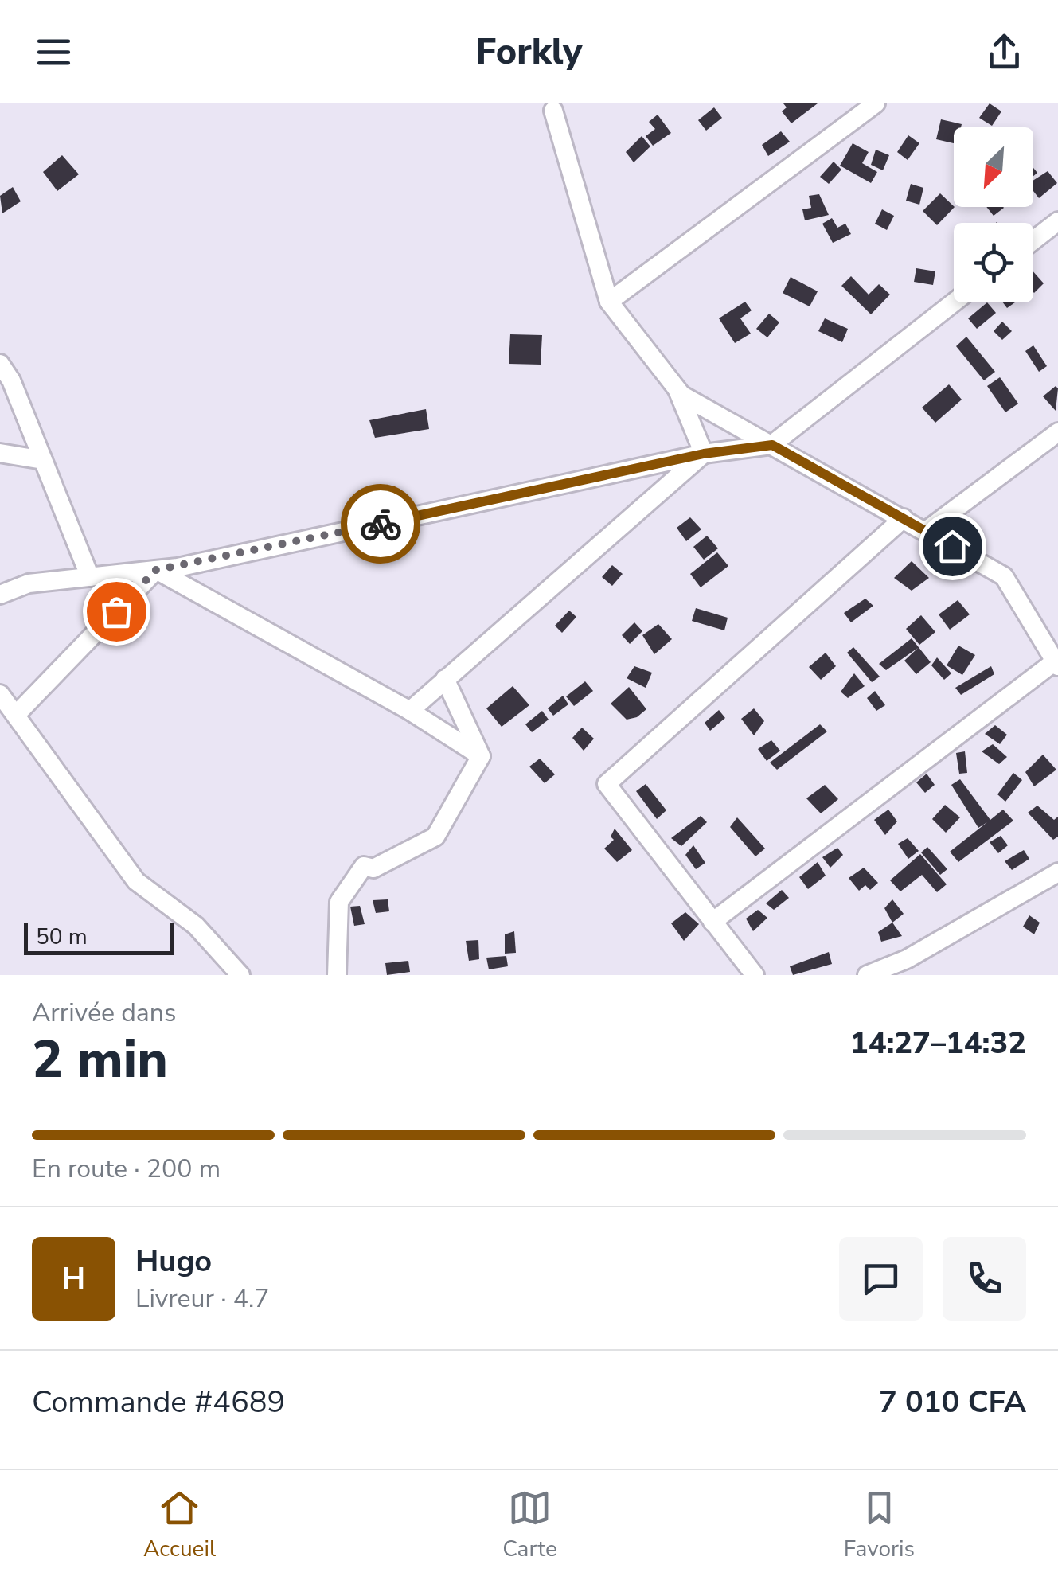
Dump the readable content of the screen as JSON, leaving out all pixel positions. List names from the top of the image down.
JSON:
{
  "scale_bar": "50 m",
  "north": "bottom left",
  "page": {
    "header": "Forkly",
    "scale": "50 m",
    "heading": ["2 min", "Arrivée dans", "14:27–14:32"],
    "panel": [
      "Hugo",
      "Livreur · 4.7",
      "Commande #4689",
      "7 010 CFA"
    ],
    "bar": "En route · 200 m",
    "round": "H",
    "tabs": ["Accueil", "Carte", "Favoris"]
  }
}
